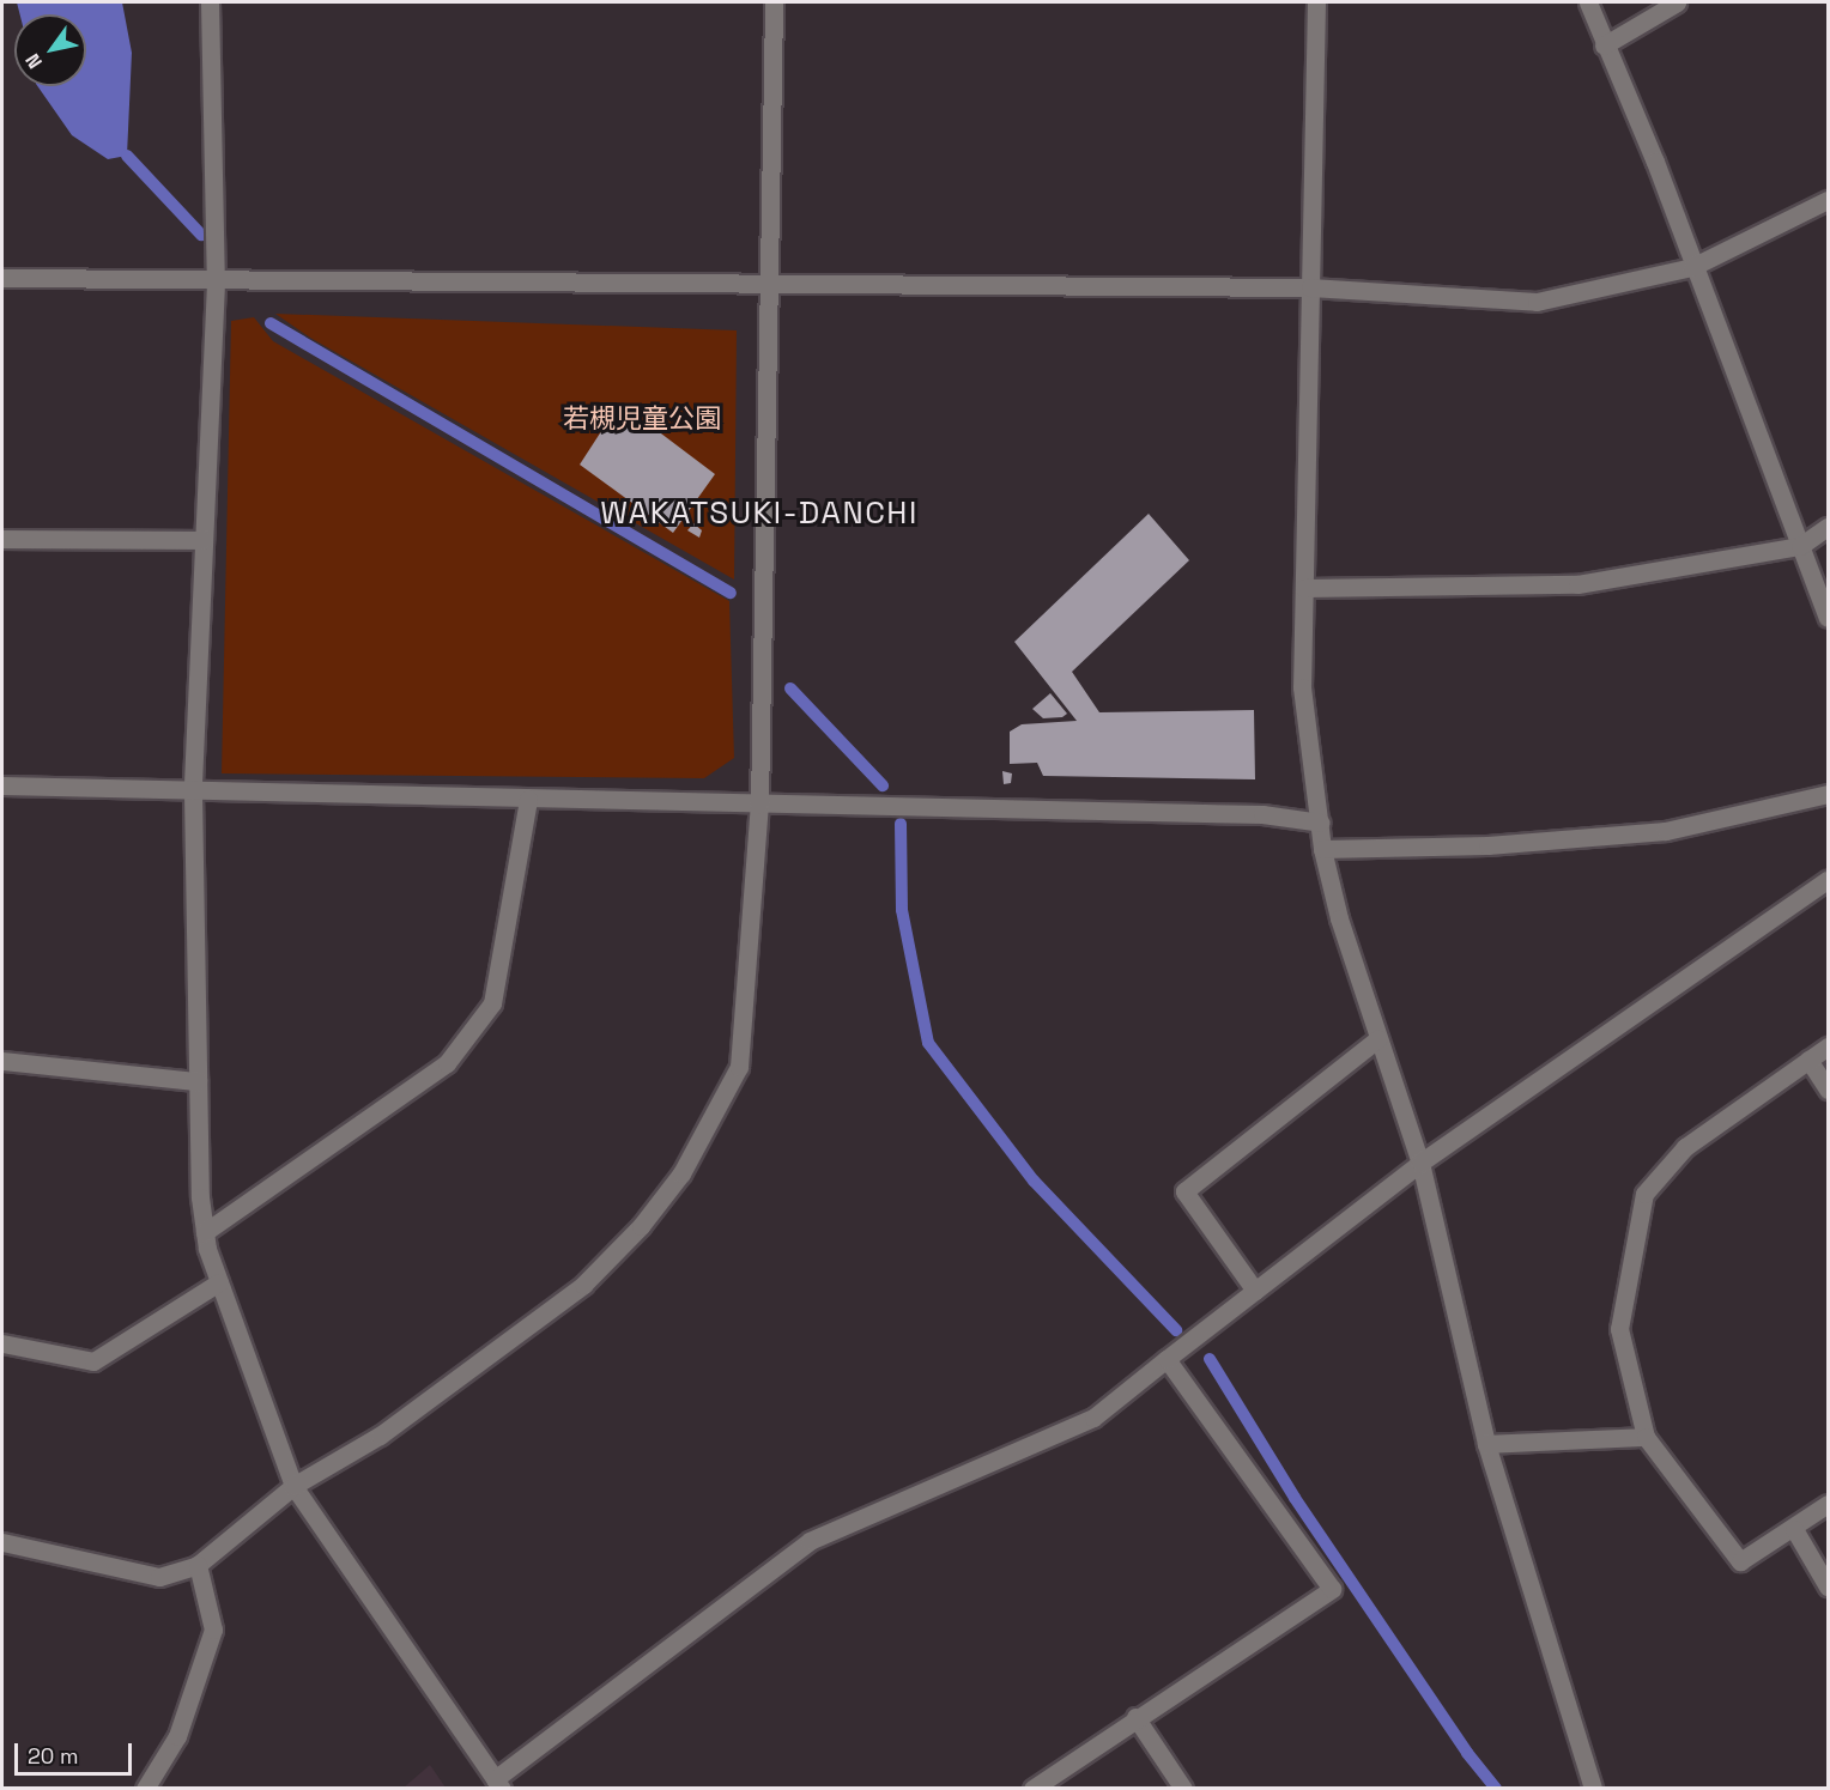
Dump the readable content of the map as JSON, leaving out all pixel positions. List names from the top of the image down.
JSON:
{
  "districts": ["WAKATSUKI-DANCHI"],
  "parks": ["若槻児童公園"],
  "scale_bar": "20 m",
  "north": "bottom left"
}
